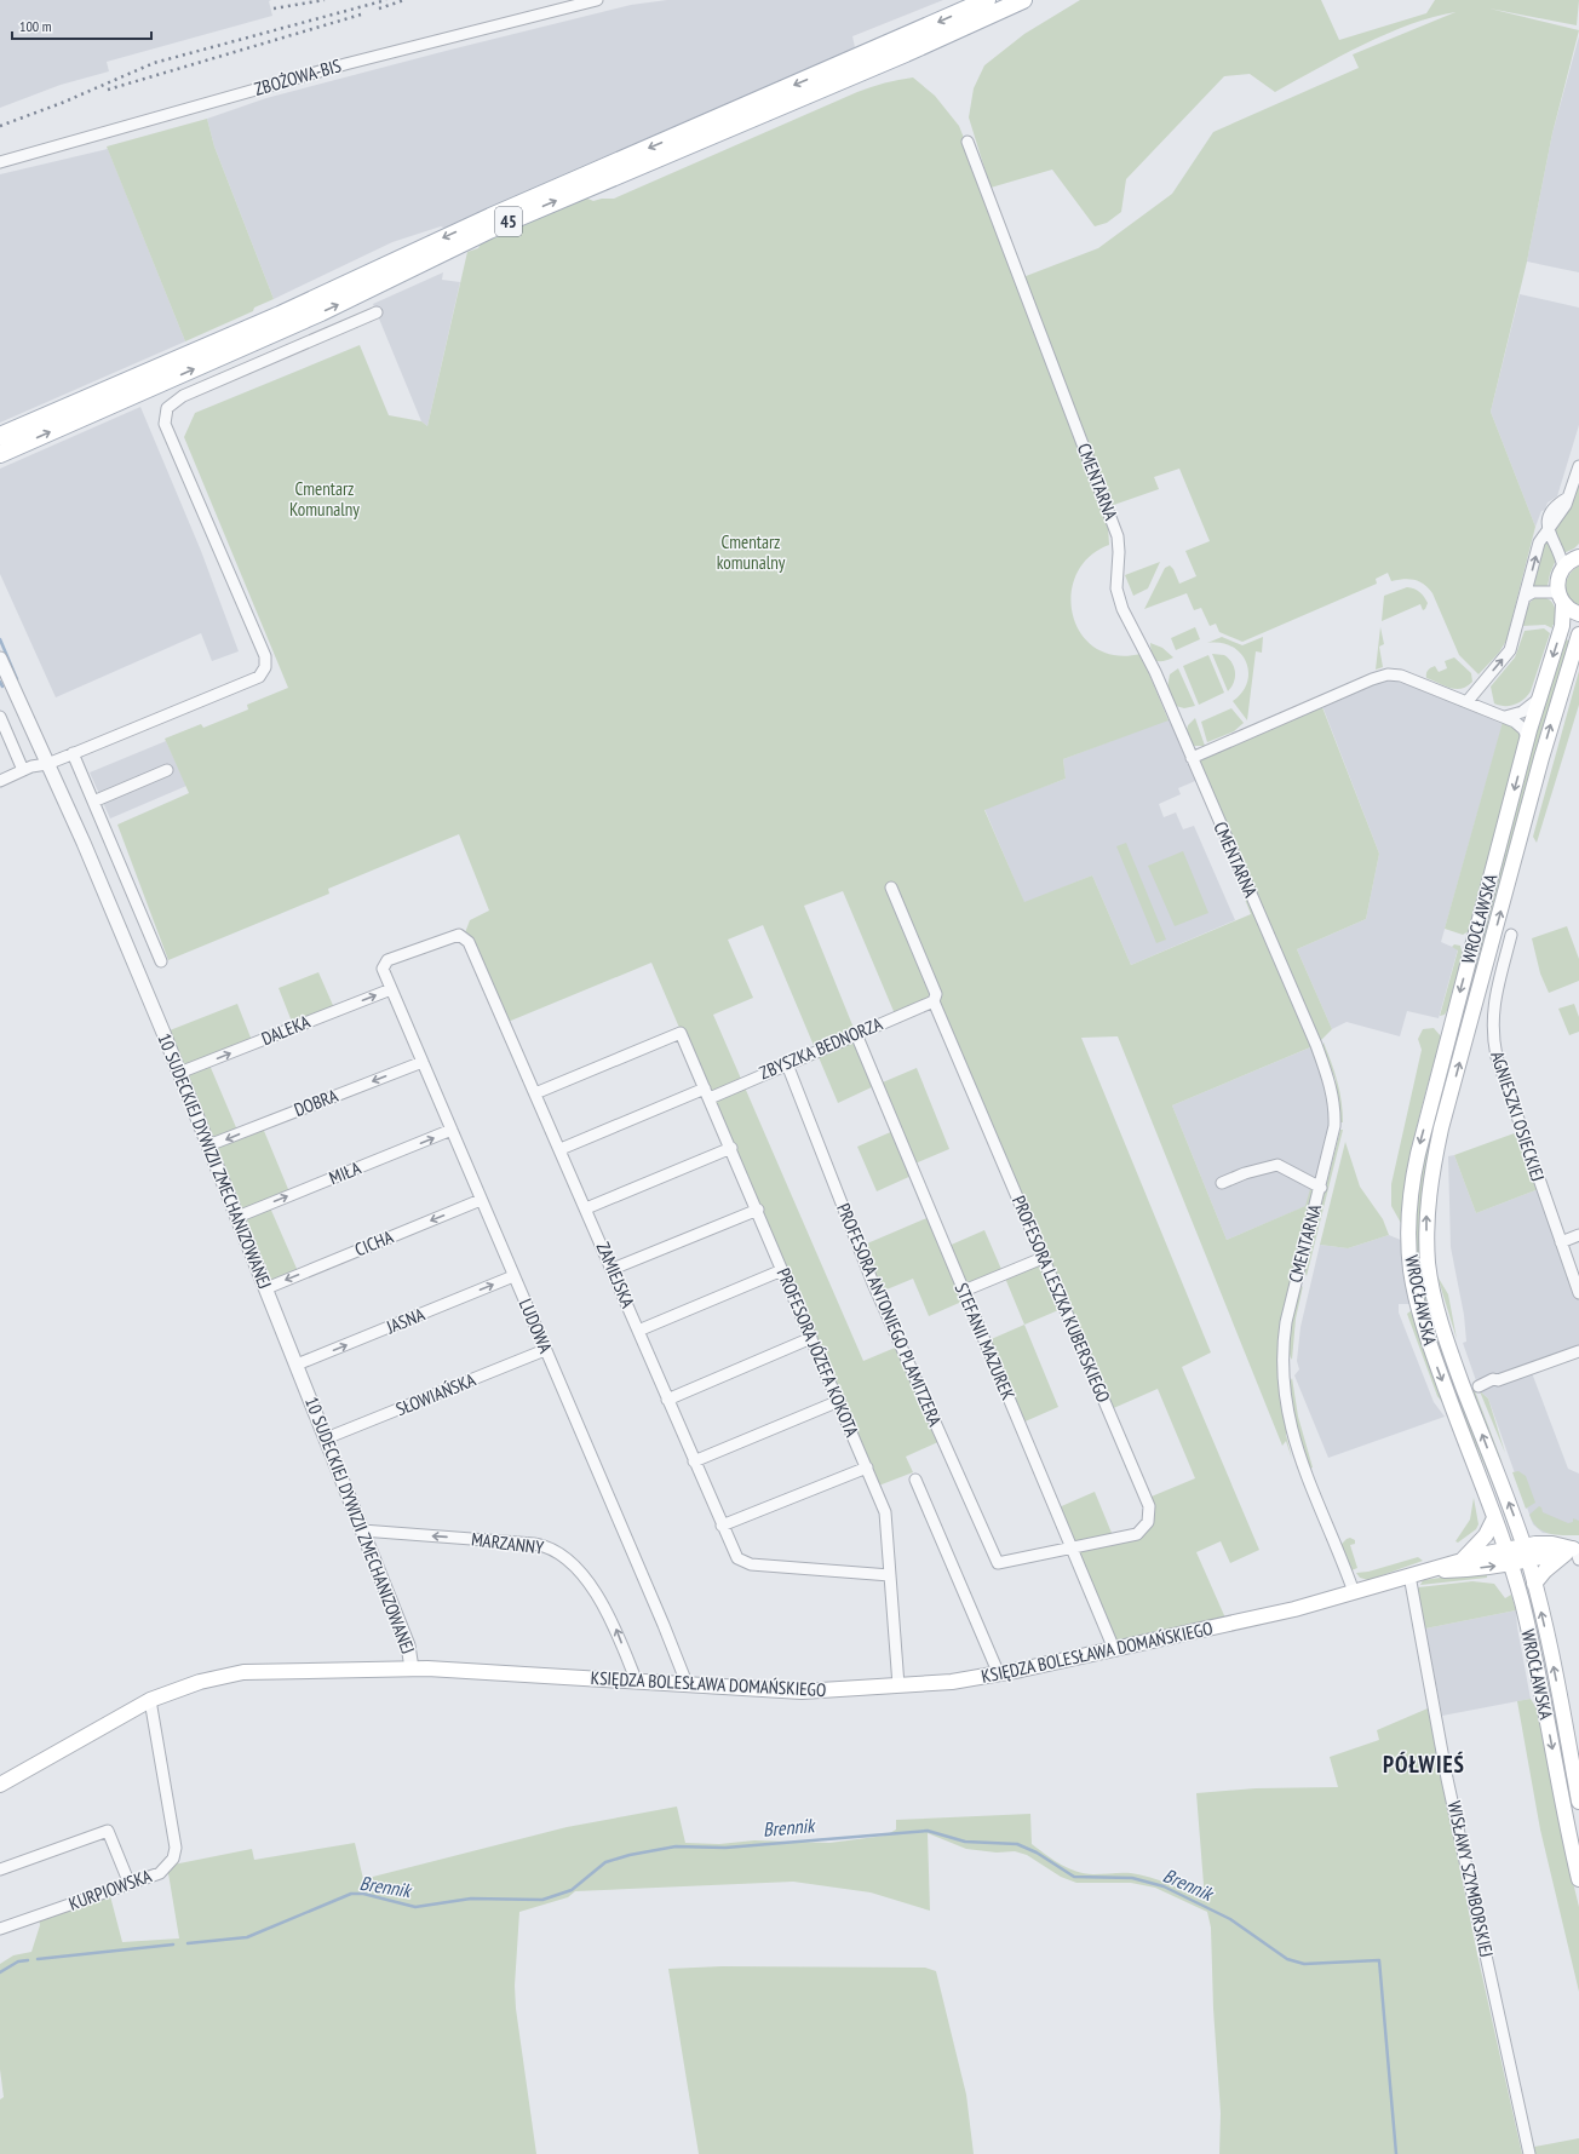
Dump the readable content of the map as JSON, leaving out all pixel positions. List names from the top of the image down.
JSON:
{
  "streets": {
    "main road": ["45", "WROCŁAWSKA", "KSIĘDZA BOLESŁAWA DOMAŃSKIEGO"],
    "street": [
      "ZBOŻOWA-BIS",
      "CMENTARNA",
      "DALEKA",
      "ZBYSZKA BEDNORZA",
      "DOBRA",
      "AGNIESZKI OSIECKIEJ",
      "10 SUDECKIEJ DYWIZJI ZMECHANIZOWANEJ",
      "MIŁA",
      "CICHA",
      "ZAMIEJSKA",
      "PROFESORA LESZKA KUBERSKIEGO",
      "PROFESORA ANTONIEGO PLAMITZERA",
      "JASNA",
      "LUDOWA",
      "STEFANII MAZUREK",
      "PROFESORA JÓZEFA KOKOTA",
      "SŁOWIAŃSKA",
      "MARZANNY",
      "WISŁAWY SZYMBORSKIEJ",
      "KURPIOWSKA"
    ]
  },
  "crossings": [
    ["CMENTARNA", "KSIĘDZA BOLESŁAWA DOMAŃSKIEGO"],
    ["WROCŁAWSKA", "KSIĘDZA BOLESŁAWA DOMAŃSKIEGO"],
    ["DALEKA", "10 SUDECKIEJ DYWIZJI ZMECHANIZOWANEJ"],
    ["DALEKA", "LUDOWA"],
    ["ZBYSZKA BEDNORZA", "ZAMIEJSKA"],
    ["ZBYSZKA BEDNORZA", "PROFESORA LESZKA KUBERSKIEGO"],
    ["ZBYSZKA BEDNORZA", "PROFESORA ANTONIEGO PLAMITZERA"],
    ["ZBYSZKA BEDNORZA", "STEFANII MAZUREK"],
    ["ZBYSZKA BEDNORZA", "PROFESORA JÓZEFA KOKOTA"],
    ["DOBRA", "10 SUDECKIEJ DYWIZJI ZMECHANIZOWANEJ"],
    ["DOBRA", "LUDOWA"],
    ["10 SUDECKIEJ DYWIZJI ZMECHANIZOWANEJ", "MIŁA"],
    ["10 SUDECKIEJ DYWIZJI ZMECHANIZOWANEJ", "CICHA"],
    ["10 SUDECKIEJ DYWIZJI ZMECHANIZOWANEJ", "JASNA"],
    ["10 SUDECKIEJ DYWIZJI ZMECHANIZOWANEJ", "SŁOWIAŃSKA"],
    ["10 SUDECKIEJ DYWIZJI ZMECHANIZOWANEJ", "MARZANNY"],
    ["10 SUDECKIEJ DYWIZJI ZMECHANIZOWANEJ", "KSIĘDZA BOLESŁAWA DOMAŃSKIEGO"],
    ["MIŁA", "LUDOWA"],
    ["CICHA", "LUDOWA"],
    ["ZAMIEJSKA", "LUDOWA"],
    ["ZAMIEJSKA", "PROFESORA JÓZEFA KOKOTA"],
    ["PROFESORA LESZKA KUBERSKIEGO", "PROFESORA ANTONIEGO PLAMITZERA"],
    ["PROFESORA LESZKA KUBERSKIEGO", "STEFANII MAZUREK"],
    ["JASNA", "LUDOWA"],
    ["LUDOWA", "SŁOWIAŃSKA"],
    ["LUDOWA", "KSIĘDZA BOLESŁAWA DOMAŃSKIEGO"],
    ["STEFANII MAZUREK", "KSIĘDZA BOLESŁAWA DOMAŃSKIEGO"],
    ["PROFESORA JÓZEFA KOKOTA", "KSIĘDZA BOLESŁAWA DOMAŃSKIEGO"],
    ["MARZANNY", "KSIĘDZA BOLESŁAWA DOMAŃSKIEGO"],
    ["KSIĘDZA BOLESŁAWA DOMAŃSKIEGO", "WISŁAWY SZYMBORSKIEJ"],
    ["KSIĘDZA BOLESŁAWA DOMAŃSKIEGO", "KURPIOWSKA"]
  ],
  "one_way": [
    "DALEKA",
    "DOBRA",
    "MIŁA",
    "CICHA",
    "JASNA",
    "MARZANNY"
  ],
  "districts": ["PÓŁWIEŚ"],
  "water": ["Brennik"],
  "parks": ["Cmentarz Komunalny", "Cmentarz komunalny"],
  "scale_bar": "100 m"
}
